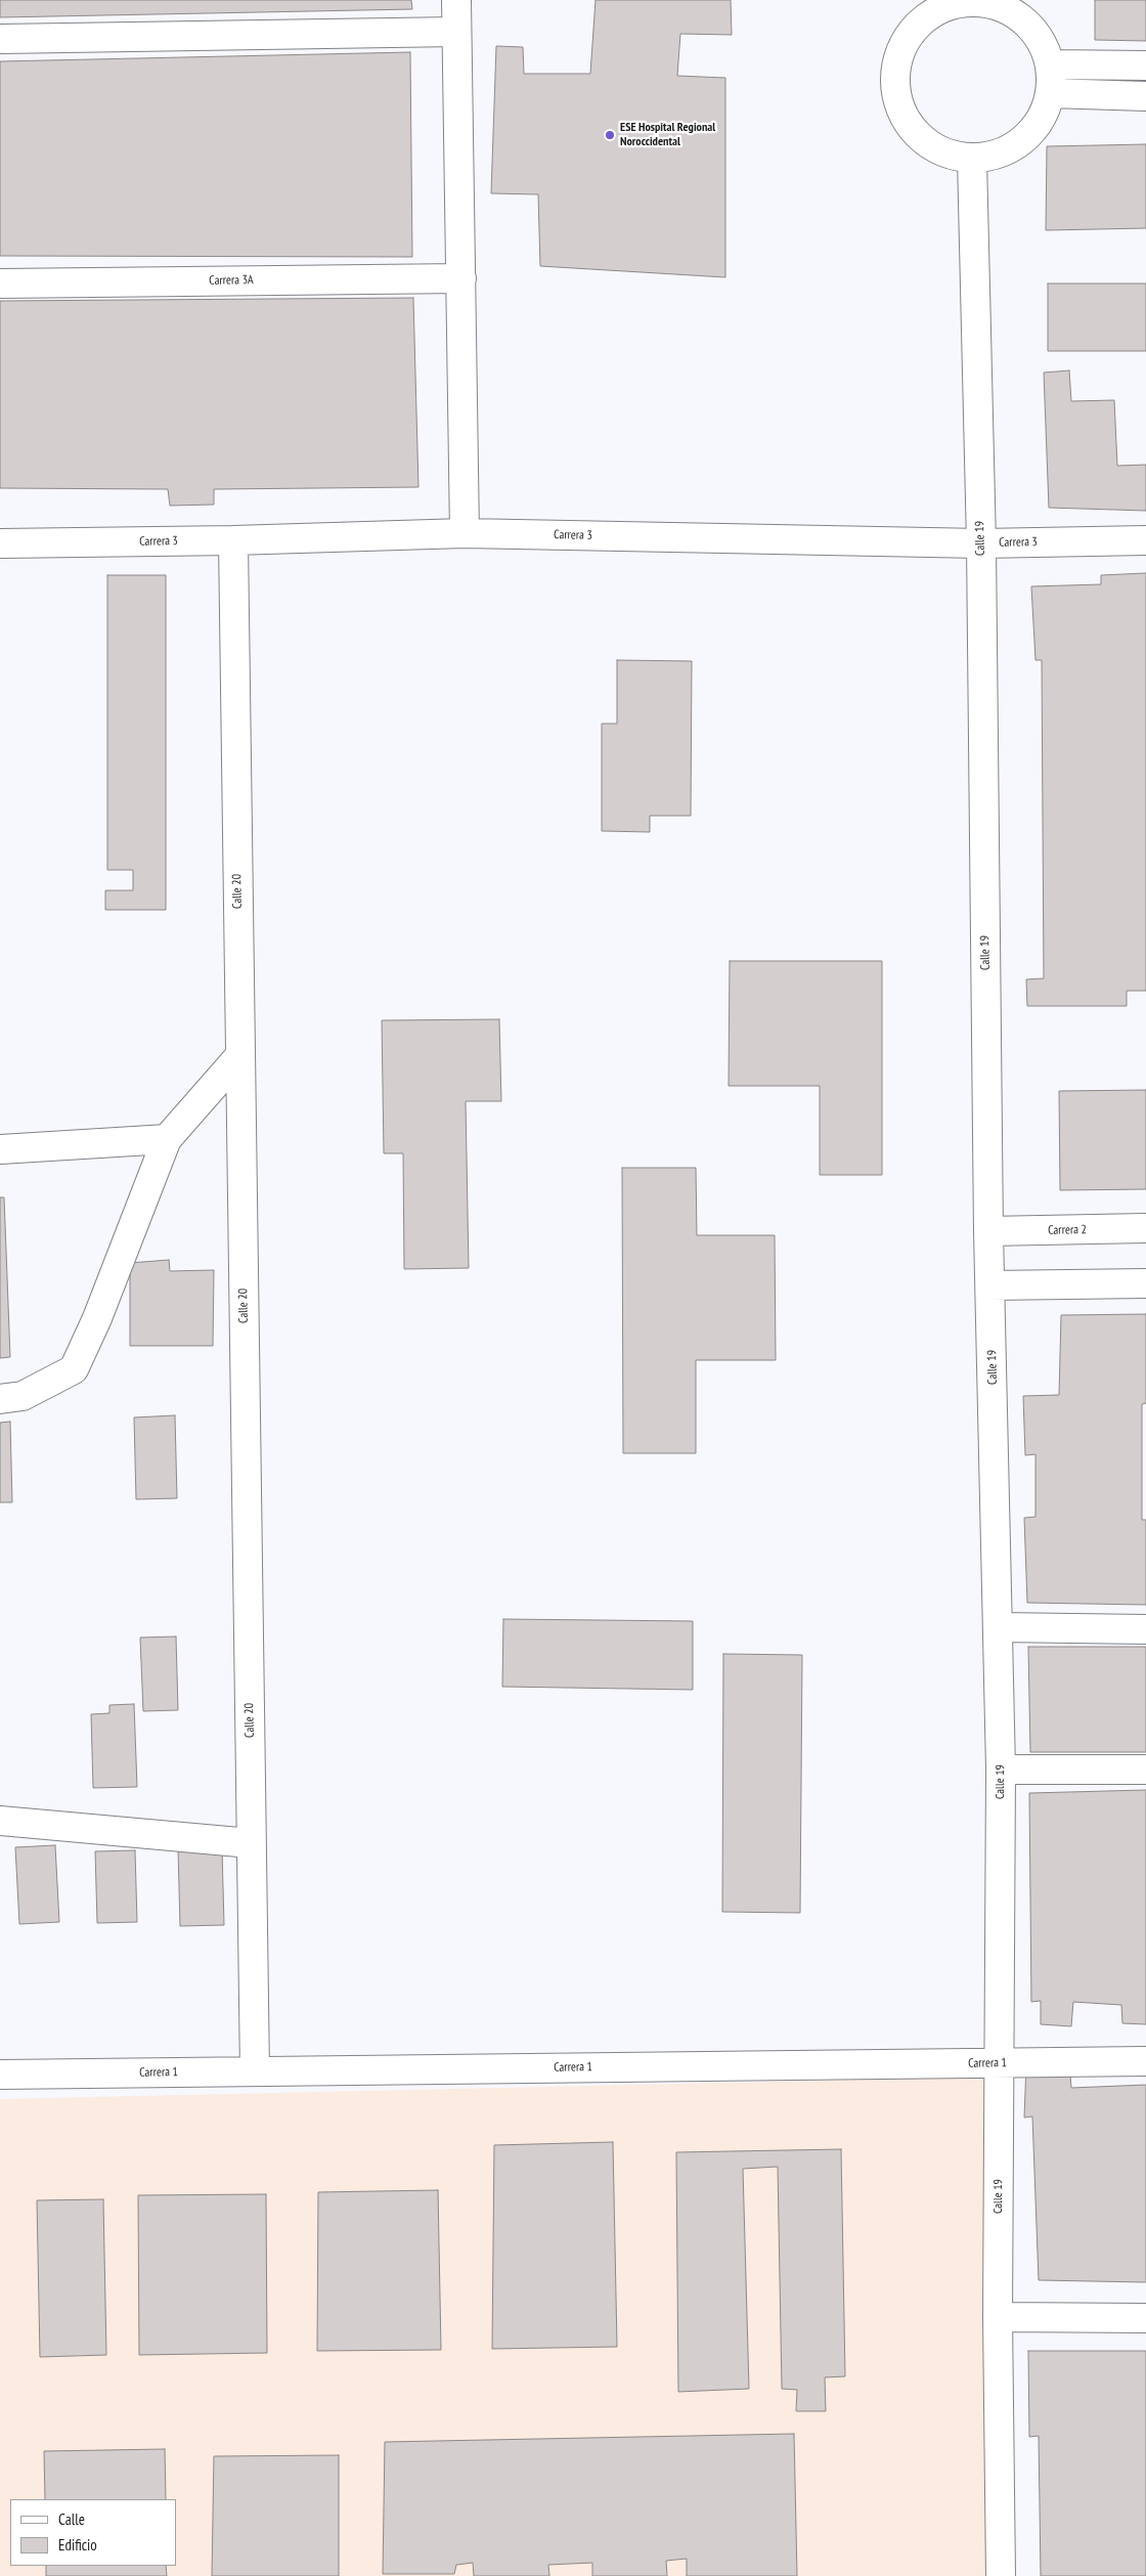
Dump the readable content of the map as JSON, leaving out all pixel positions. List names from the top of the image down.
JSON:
{
  "streets": {
    "street": [
      "Carrera 3A",
      "Carrera 3",
      "Calle 19",
      "Calle 20",
      "Carrera 2",
      "Carrera 1"
    ]
  },
  "crossings": [
    ["Carrera 3", "Calle 19"],
    ["Carrera 3", "Calle 20"],
    ["Calle 19", "Carrera 2"],
    ["Calle 19", "Carrera 1"],
    ["Calle 20", "Carrera 1"]
  ],
  "places": ["ESE Hospital Regional Noroccidental"],
  "legend": ["Calle", "Edificio"]
}
